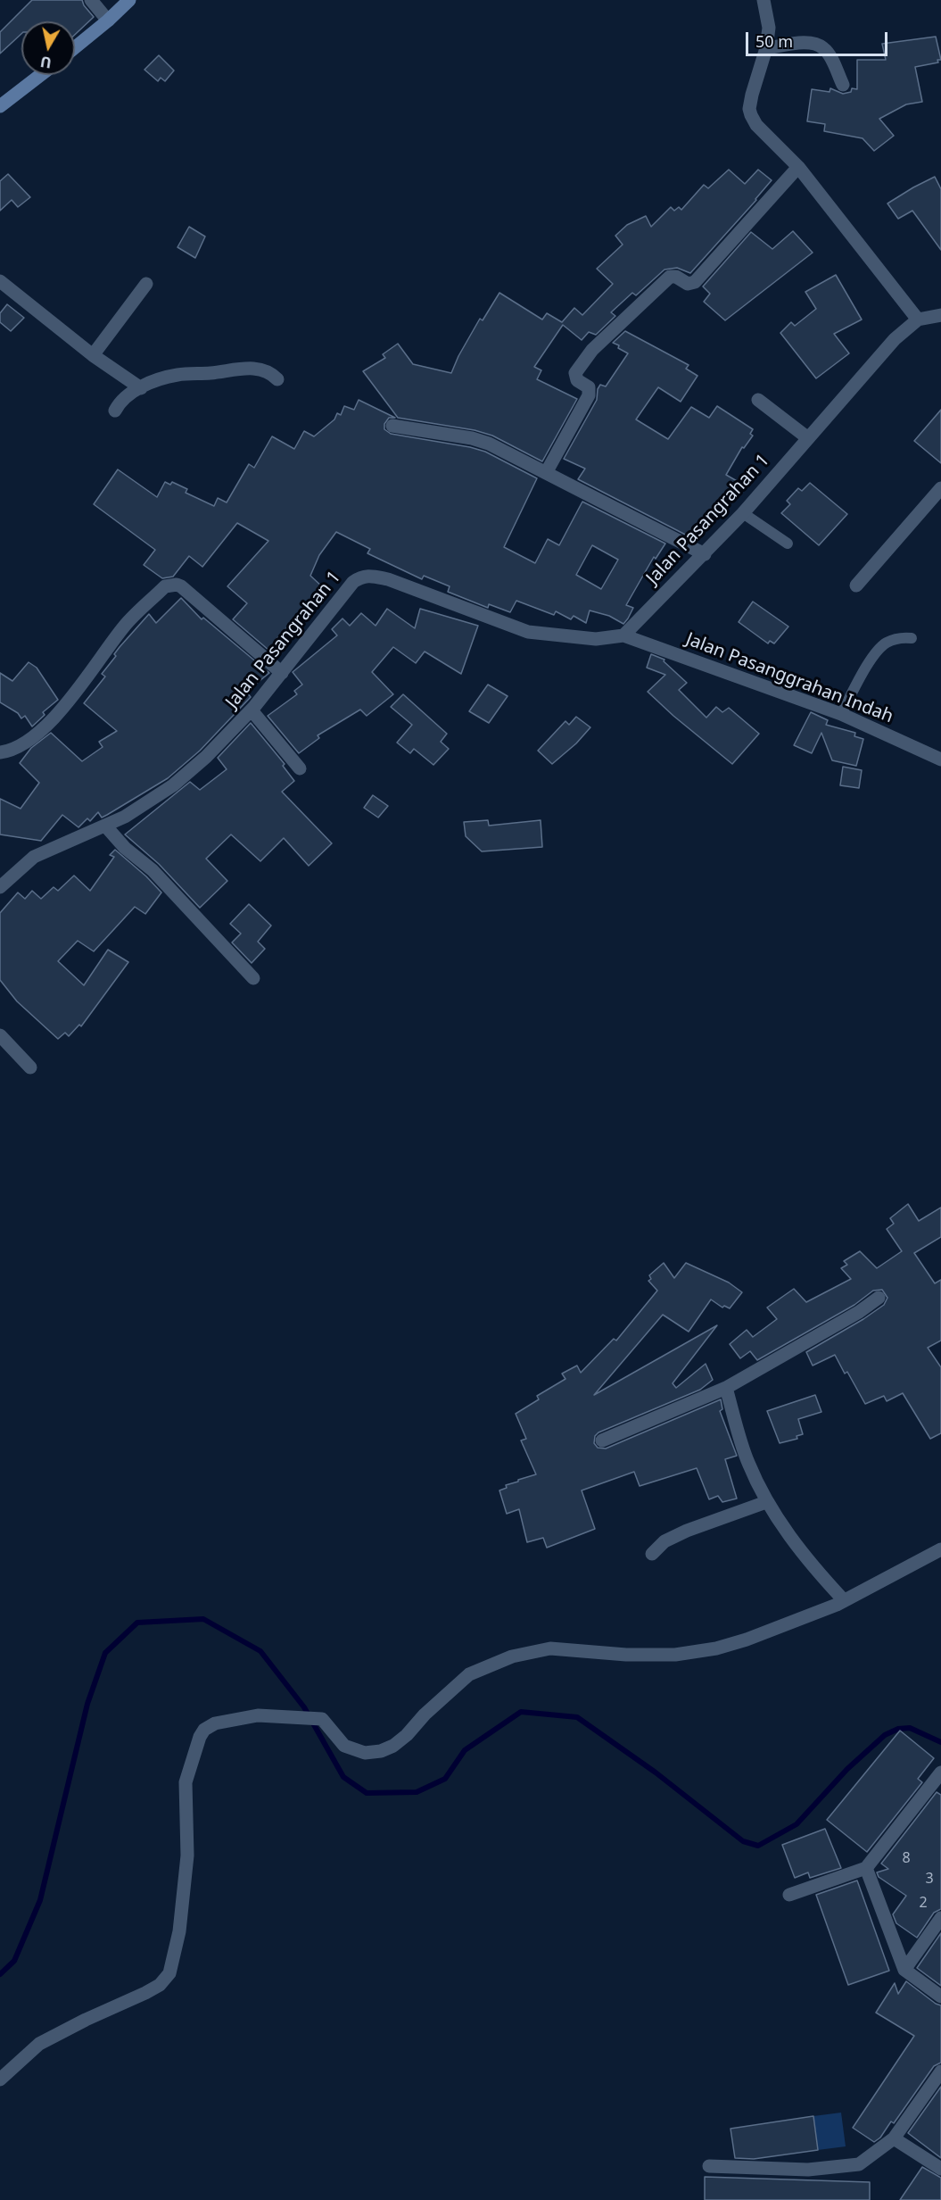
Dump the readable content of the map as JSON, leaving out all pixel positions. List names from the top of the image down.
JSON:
{
  "streets": {
    "street": ["Jalan Pasangrahan 1", "Jalan Pasanggrahan Indah"]
  },
  "crossings": [
    ["Jalan Pasangrahan 1", "Jalan Pasanggrahan Indah"]
  ],
  "house_numbers": ["8", "3", "2"],
  "scale_bar": "50 m",
  "north": "bottom"
}
